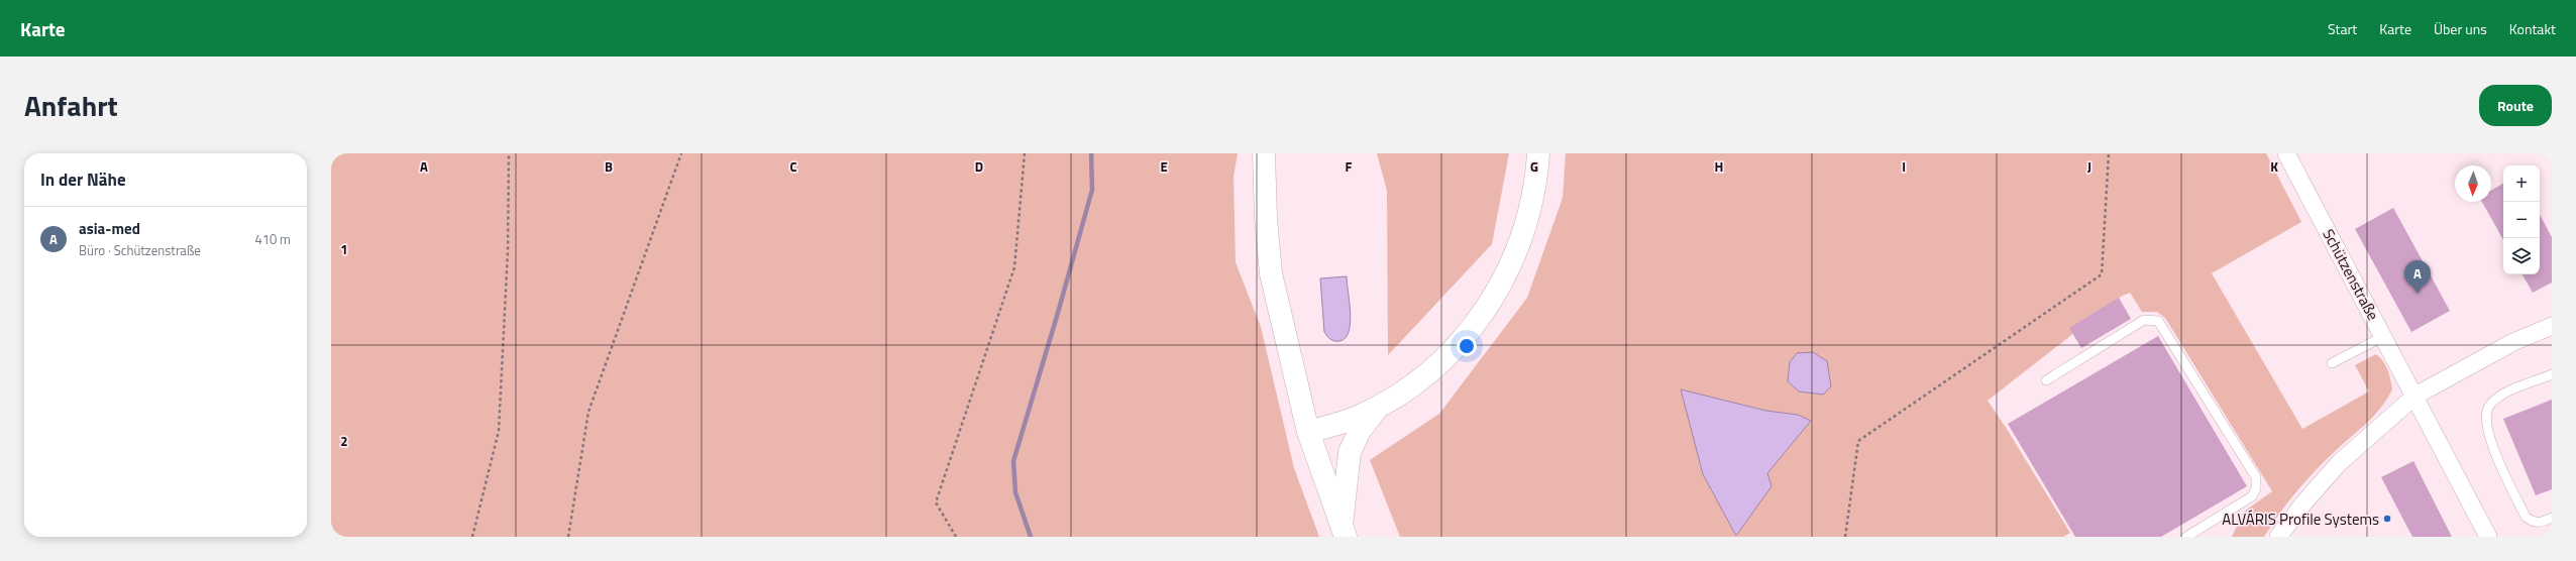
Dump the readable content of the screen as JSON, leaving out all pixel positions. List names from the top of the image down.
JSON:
{
  "streets": {
    "street": ["Schützenstraße"]
  },
  "places": ["ALVÁRIS Profile Systems"],
  "north": "bottom",
  "page": {
    "header": "Karte",
    "nav": [
      "Start",
      "Karte",
      "Über uns",
      "Kontakt"
    ],
    "title": "Anfahrt",
    "buttons": "Route",
    "heading": "In der Nähe",
    "map_buttons": ["+", "−"],
    "list": [
      {
        "mark": "A",
        "name": "asia-med",
        "note": "Büro · Schützenstraße",
        "value": "410 m"
      }
    ],
    "pins": "A"
  },
  "grid": {
    "columns": [
      "A",
      "B",
      "C",
      "D",
      "E",
      "F",
      "G",
      "H",
      "I",
      "J",
      "K"
    ],
    "rows": ["1", "2"]
  }
}
